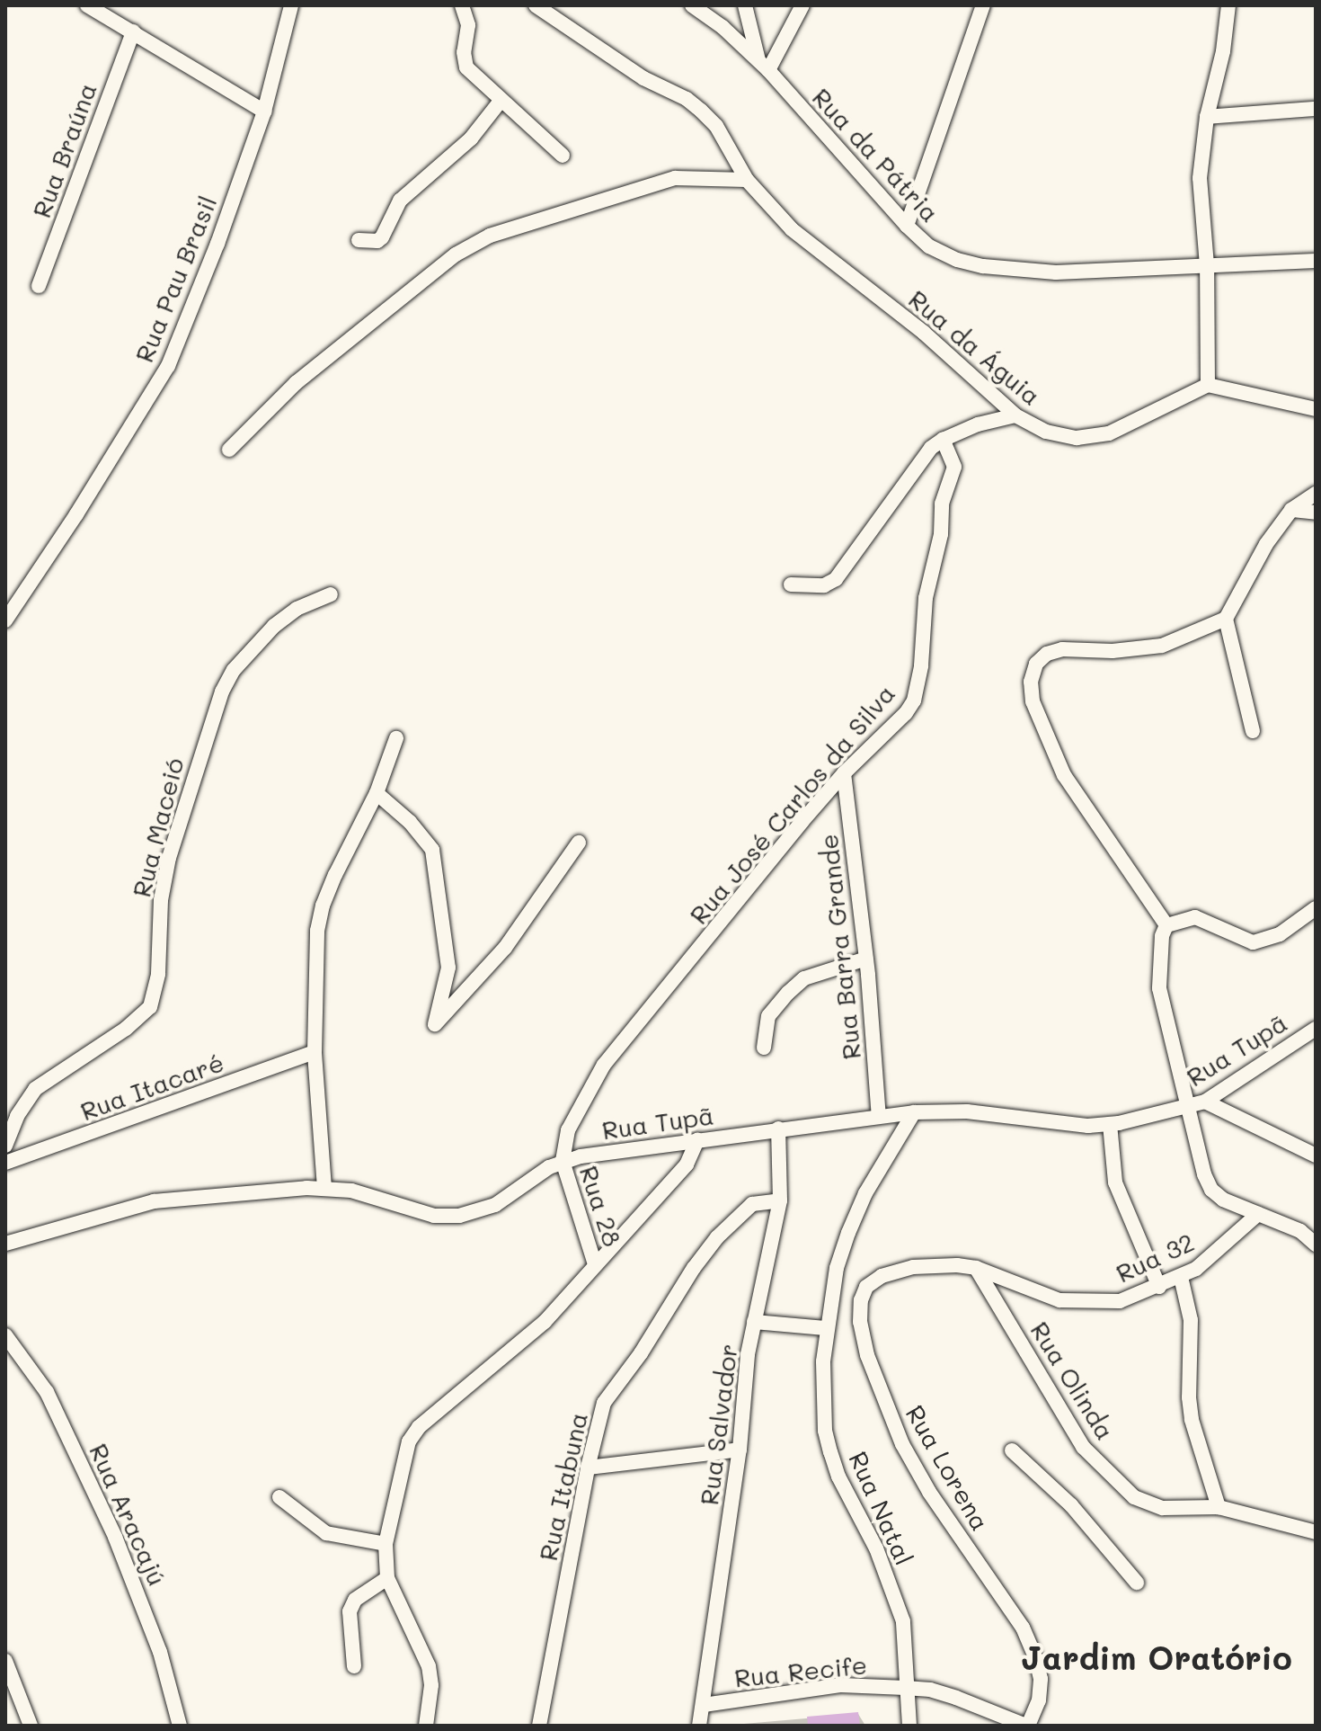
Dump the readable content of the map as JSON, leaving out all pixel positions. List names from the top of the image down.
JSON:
{
  "streets": {
    "street": [
      "Rua Braúna",
      "Rua da Pátria",
      "Rua Pau Brasil",
      "Rua da Águia",
      "Rua José Carlos da Silva",
      "Rua Maceió",
      "Rua Barra Grande",
      "Rua Tupã",
      "Rua Itacaré",
      "Rua 28",
      "Rua 32",
      "Rua Olinda",
      "Rua Salvador",
      "Rua Lorena",
      "Rua Itabuna",
      "Rua Natal",
      "Rua Aracajú",
      "Rua Recife"
    ]
  },
  "crossings": [
    ["Rua José Carlos da Silva", "Rua Barra Grande"],
    ["Rua José Carlos da Silva", "Rua Tupã"],
    ["Rua José Carlos da Silva", "Rua 28"],
    ["Rua Barra Grande", "Rua Tupã"],
    ["Rua Tupã", "Rua 28"],
    ["Rua Tupã", "Rua Salvador"],
    ["Rua Tupã", "Rua Natal"],
    ["Rua 32", "Rua Olinda"],
    ["Rua 32", "Rua Lorena"],
    ["Rua Olinda", "Rua Lorena"],
    ["Rua Salvador", "Rua Itabuna"],
    ["Rua Salvador", "Rua Recife"],
    ["Rua Lorena", "Rua Recife"],
    ["Rua Natal", "Rua Recife"]
  ],
  "districts": ["Jardim Oratório"]
}
